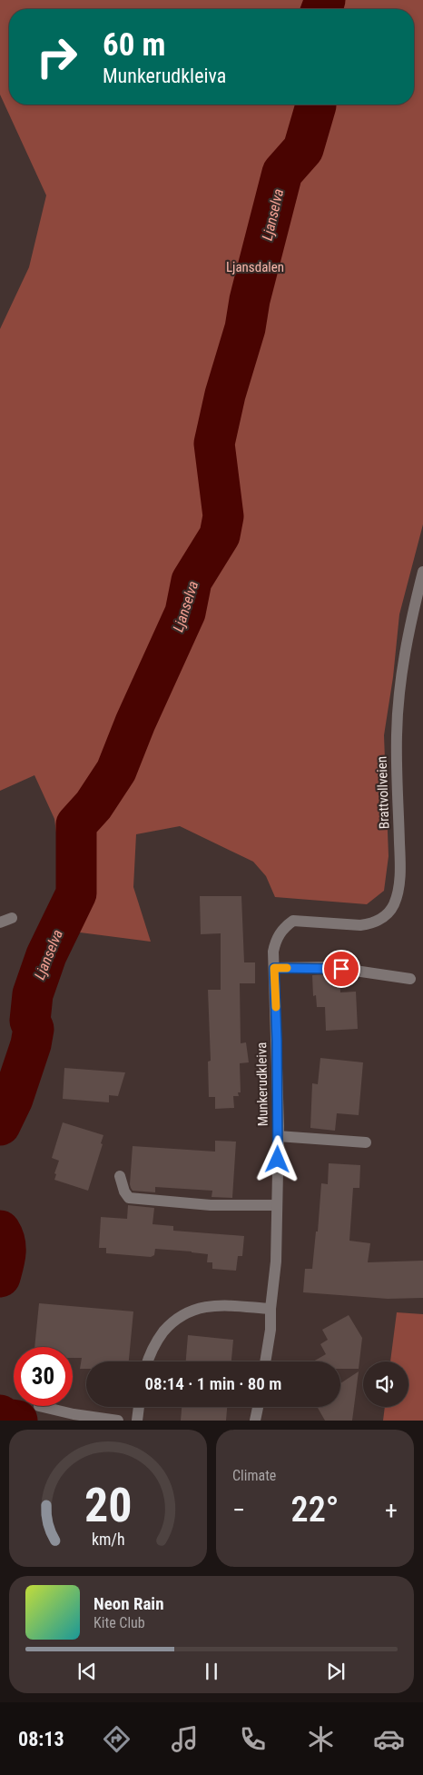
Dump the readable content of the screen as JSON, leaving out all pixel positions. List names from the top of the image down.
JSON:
{
  "streets": {
    "street": ["Brattvollveien", "Munkerudkleiva"]
  },
  "crossings": [
    ["Brattvollveien", "Munkerudkleiva"]
  ],
  "water": ["Ljanselva"],
  "parks": ["Ljansdalen"],
  "page": {
    "turn": ["60 m", "Munkerudkleiva"],
    "limit": "30",
    "trip": "08:14 · 1 min · 80 m",
    "tile": "Climate",
    "heat": ["−", "22°", "+"],
    "song": ["Neon Rain", "Kite Club"],
    "tabs": "08:13",
    "gauge": ["20", "km/h"]
  }
}
